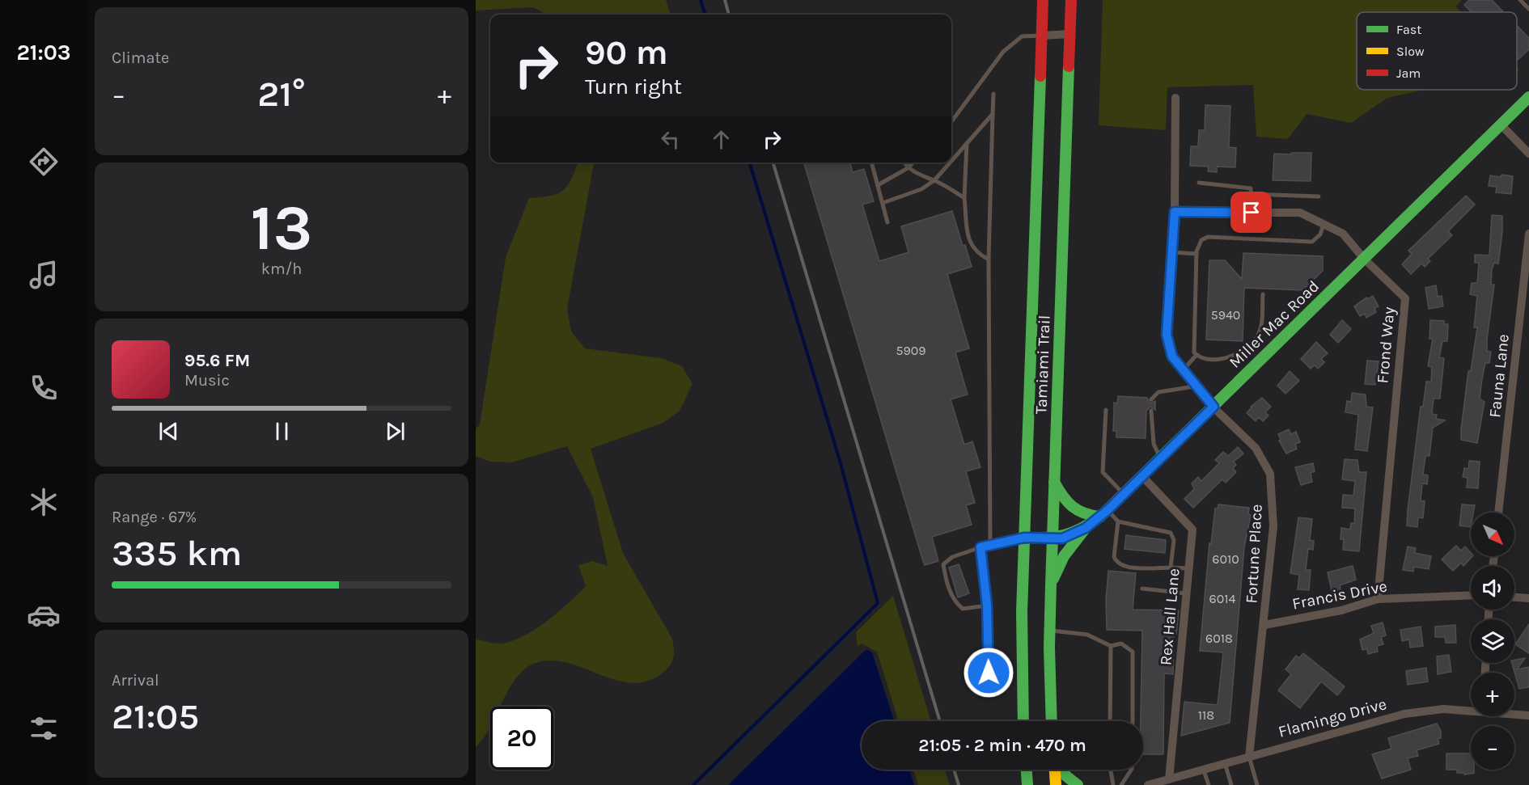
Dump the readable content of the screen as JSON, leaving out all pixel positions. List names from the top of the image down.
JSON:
{
  "streets": {
    "main road": ["Miller Mac Road", "Tamiami Trail"],
    "street": [
      "Frond Way",
      "Fauna Lane",
      "Fortune Place",
      "Francis Drive",
      "Rex Hall Lane",
      "Flamingo Drive"
    ]
  },
  "crossings": [
    ["Miller Mac Road", "Frond Way"],
    ["Miller Mac Road", "Tamiami Trail"],
    ["Miller Mac Road", "Fortune Place"],
    ["Miller Mac Road", "Rex Hall Lane"],
    ["Frond Way", "Fortune Place"],
    ["Frond Way", "Francis Drive"],
    ["Fortune Place", "Francis Drive"],
    ["Fortune Place", "Flamingo Drive"],
    ["Rex Hall Lane", "Flamingo Drive"]
  ],
  "house_numbers": [
    "5940",
    "5909",
    "6010",
    "6014",
    "6018",
    "118"
  ],
  "legend": ["Fast", "Slow", "Jam"],
  "north": "bottom right",
  "page": {
    "tabs": "21:03",
    "tile": [
      "Climate",
      ["13", "km/h"],
      ["Range · 67%", "335 km"],
      ["Arrival", "21:05"]
    ],
    "turn": ["90 m", "Turn right"],
    "heat": ["−", "21°", "+"],
    "song": ["95.6 FM", "Music"],
    "map_buttons": ["+", "−"],
    "limit": "20",
    "trip": "21:05 · 2 min · 470 m"
  }
}
